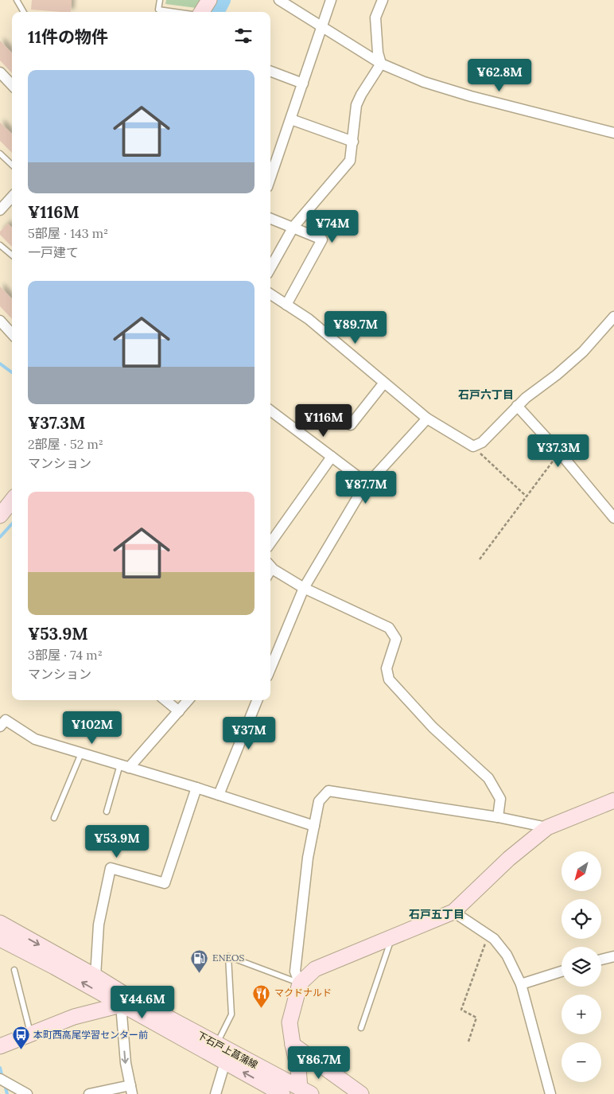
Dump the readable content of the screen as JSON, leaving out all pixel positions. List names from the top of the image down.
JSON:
{
  "streets": {
    "street": ["下石戸上菖蒲線"]
  },
  "districts": ["石戸六丁目", "石戸五丁目"],
  "places": {
    "fuel station": ["ENEOS"],
    "restaurant": ["マクドナルド"],
    "bus stop": ["本町西高尾学習センター前"]
  },
  "north": "bottom left",
  "page": {
    "heading": "11件の物件",
    "price": [
      "¥62.8M",
      "¥74M",
      "¥89.7M",
      "¥116M",
      "¥37.3M",
      "¥87.7M",
      "¥102M",
      "¥37M",
      "¥53.9M",
      "¥44.6M",
      "¥86.7M"
    ],
    "list": [
      {
        "name": "¥116M",
        "note": "5部屋 · 143 m² · 一戸建て"
      },
      {
        "name": "¥37.3M",
        "note": "2部屋 · 52 m² · マンション"
      },
      {
        "name": "¥53.9M",
        "note": "3部屋 · 74 m² · マンション"
      }
    ],
    "map_buttons": ["+", "−"]
  }
}
